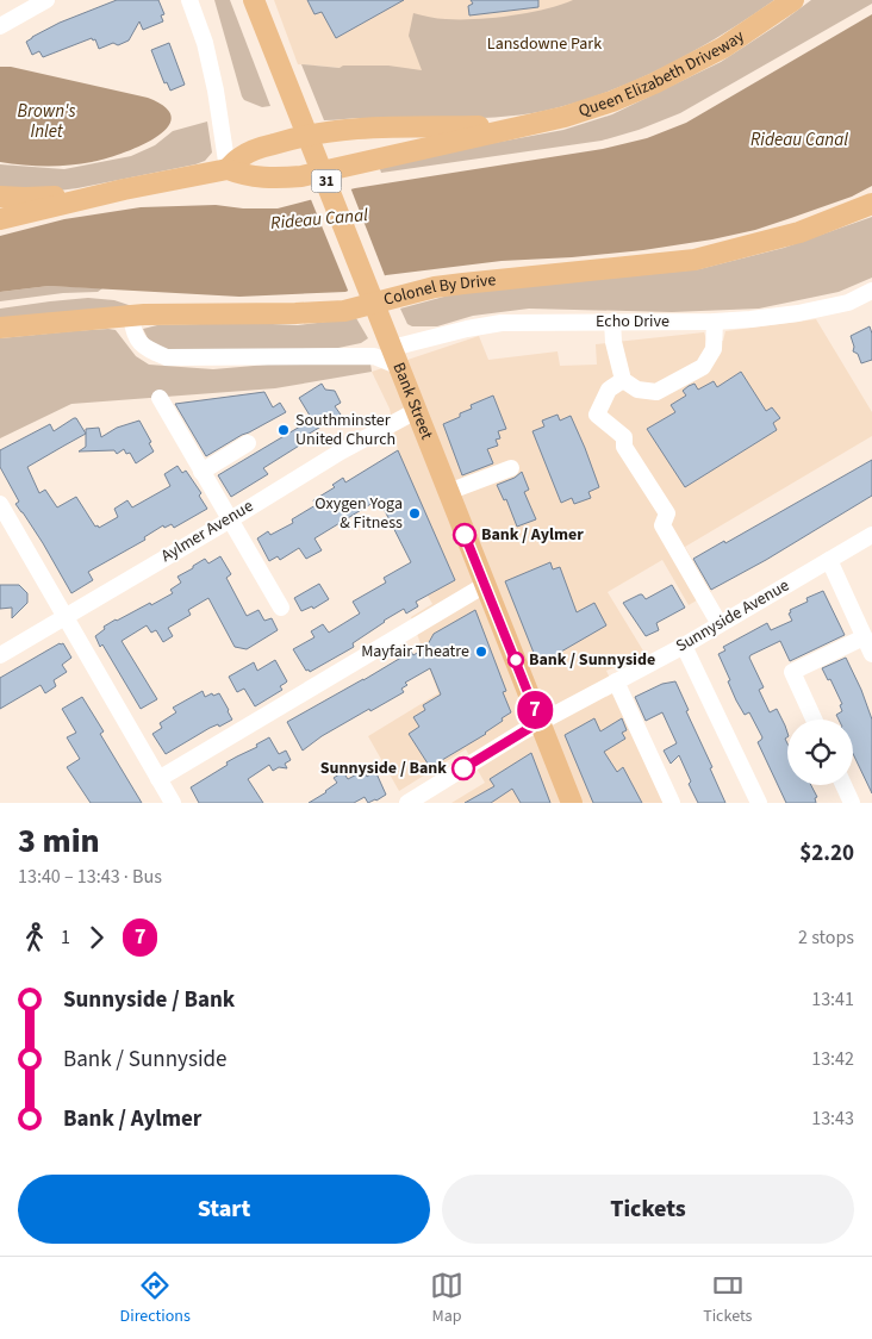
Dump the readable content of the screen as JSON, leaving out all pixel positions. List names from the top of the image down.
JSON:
{
  "streets": {
    "main road": [
      "Queen Elizabeth Driveway",
      "31",
      "Colonel By Drive",
      "Bank Street"
    ],
    "street": ["Echo Drive", "Aylmer Avenue", "Sunnyside Avenue"]
  },
  "crossings": [
    ["Echo Drive", "Bank Street"],
    ["Bank Street", "Aylmer Avenue"],
    ["Bank Street", "Sunnyside Avenue"]
  ],
  "water": ["Brown's Inlet", "Rideau Canal"],
  "parks": ["Lansdowne Park"],
  "places": [
    "Southminster United Church",
    "Oxygen Yoga & Fitness",
    "Bank / Aylmer",
    "Mayfair Theatre",
    "Bank / Sunnyside",
    "Sunnyside / Bank"
  ],
  "lines": ["bus line 7"],
  "page": {
    "on_map": "7",
    "heading": ["3 min", "13:40 – 13:43 · Bus", "$2.20"],
    "legs": ["1", "7", "2 stops"],
    "list": [
      {
        "name": "Sunnyside / Bank",
        "value": "13:41"
      },
      {
        "name": "Bank / Sunnyside",
        "value": "13:42"
      },
      {
        "name": "Bank / Aylmer",
        "value": "13:43"
      }
    ],
    "buttons": ["Start", "Tickets"],
    "tabs": ["Directions", "Map", "Tickets"]
  }
}
